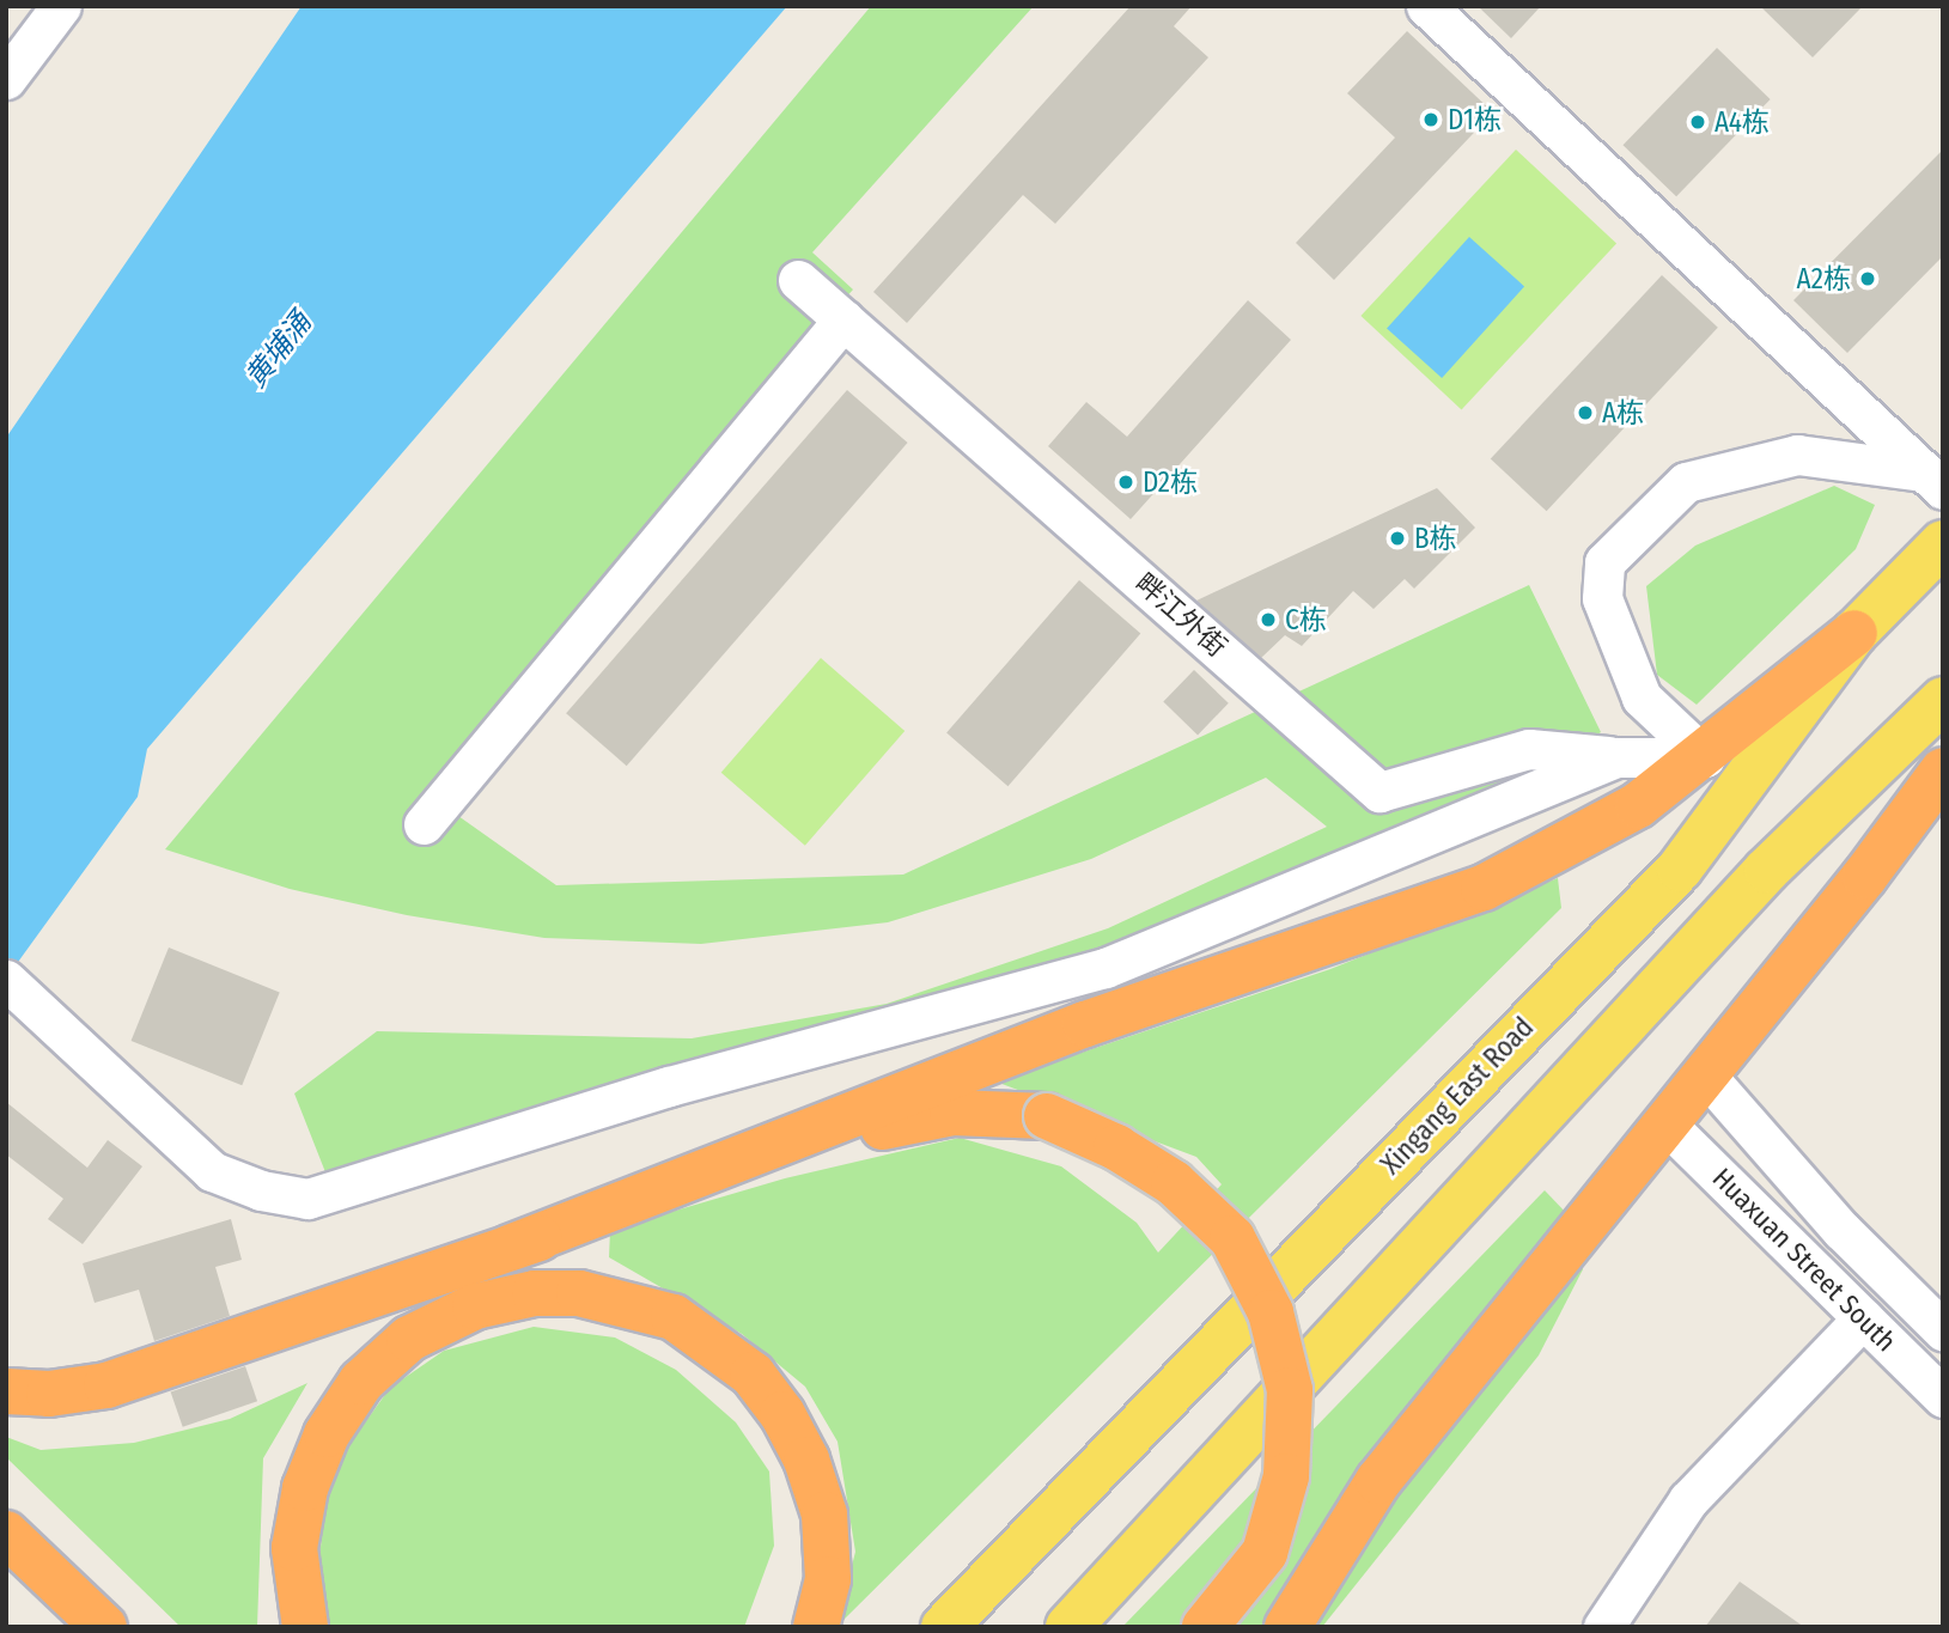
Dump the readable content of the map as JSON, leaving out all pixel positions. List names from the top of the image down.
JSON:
{
  "streets": {
    "main road": ["Xingang East Road"],
    "street": ["畔江外街", "Huaxuan Street South"]
  },
  "water": ["黄埔涌"],
  "places": [
    "D1栋",
    "A4栋",
    "A2栋",
    "A栋",
    "D2栋",
    "B栋",
    "C栋"
  ]
}
